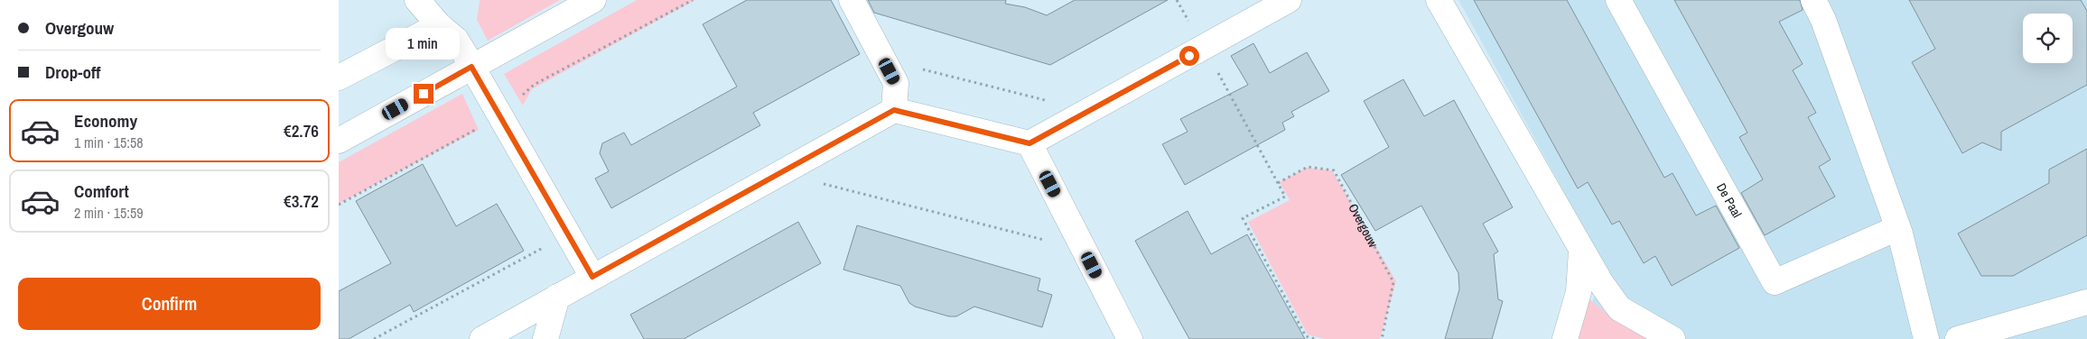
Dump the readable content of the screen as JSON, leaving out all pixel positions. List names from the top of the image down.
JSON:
{
  "streets": {
    "street": ["De Paal"],
    "path": ["Overgouw"]
  },
  "page": {
    "banner": ["Overgouw", "Drop-off"],
    "bubble": "1 min",
    "list": [
      {
        "name": "Economy",
        "note": "1 min · 15:58",
        "value": "€2.76"
      },
      {
        "name": "Comfort",
        "note": "2 min · 15:59",
        "value": "€3.72"
      }
    ],
    "buttons": "Confirm"
  }
}
